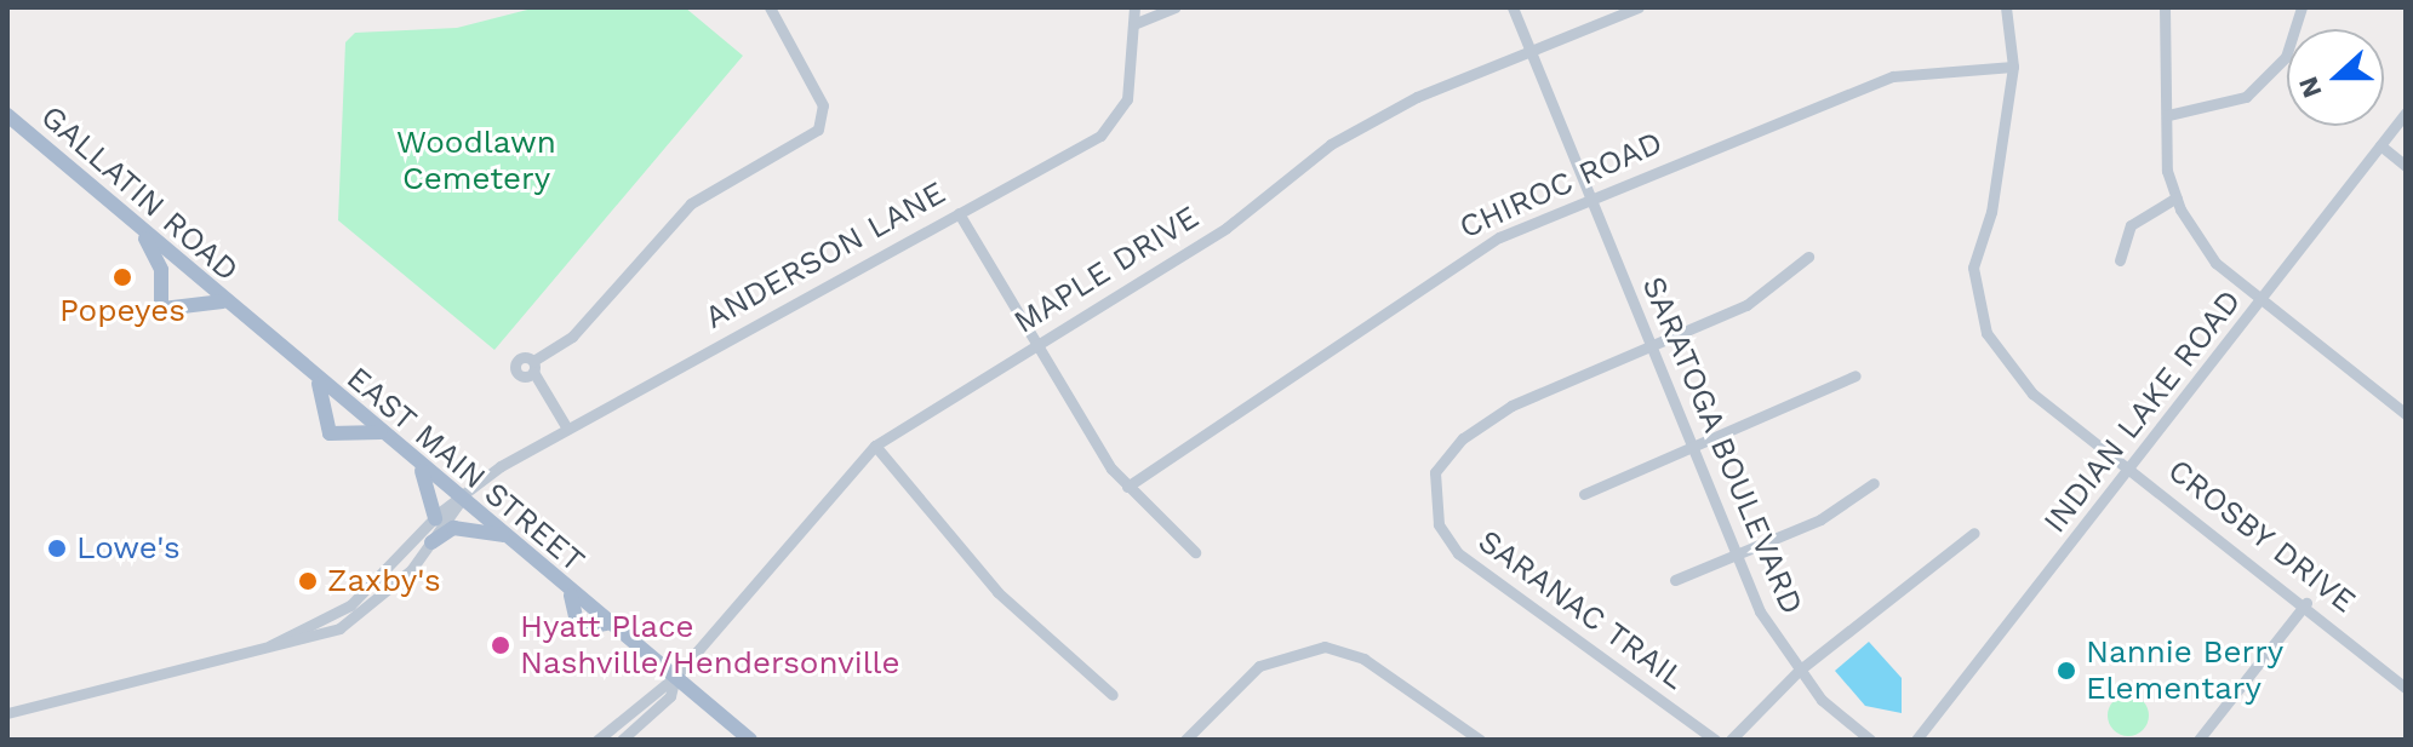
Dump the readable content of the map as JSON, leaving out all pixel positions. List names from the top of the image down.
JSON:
{
  "streets": {
    "main road": ["GALLATIN ROAD", "EAST MAIN STREET"],
    "street": [
      "CHIROC ROAD",
      "ANDERSON LANE",
      "MAPLE DRIVE",
      "INDIAN LAKE ROAD",
      "SARATOGA BOULEVARD",
      "CROSBY DRIVE",
      "SARANAC TRAIL"
    ]
  },
  "crossings": [
    ["CHIROC ROAD", "SARATOGA BOULEVARD"],
    ["CHIROC ROAD", "CROSBY DRIVE"],
    ["GALLATIN ROAD", "EAST MAIN STREET"],
    ["ANDERSON LANE", "EAST MAIN STREET"],
    ["MAPLE DRIVE", "SARATOGA BOULEVARD"],
    ["MAPLE DRIVE", "EAST MAIN STREET"],
    ["INDIAN LAKE ROAD", "CROSBY DRIVE"],
    ["SARATOGA BOULEVARD", "SARANAC TRAIL"]
  ],
  "parks": ["Woodlawn Cemetery"],
  "places": [
    "Popeyes",
    "Lowe's",
    "Zaxby's",
    "Hyatt Place Nashville/Hendersonville",
    "Nannie Berry Elementary"
  ],
  "north": "left"
}
